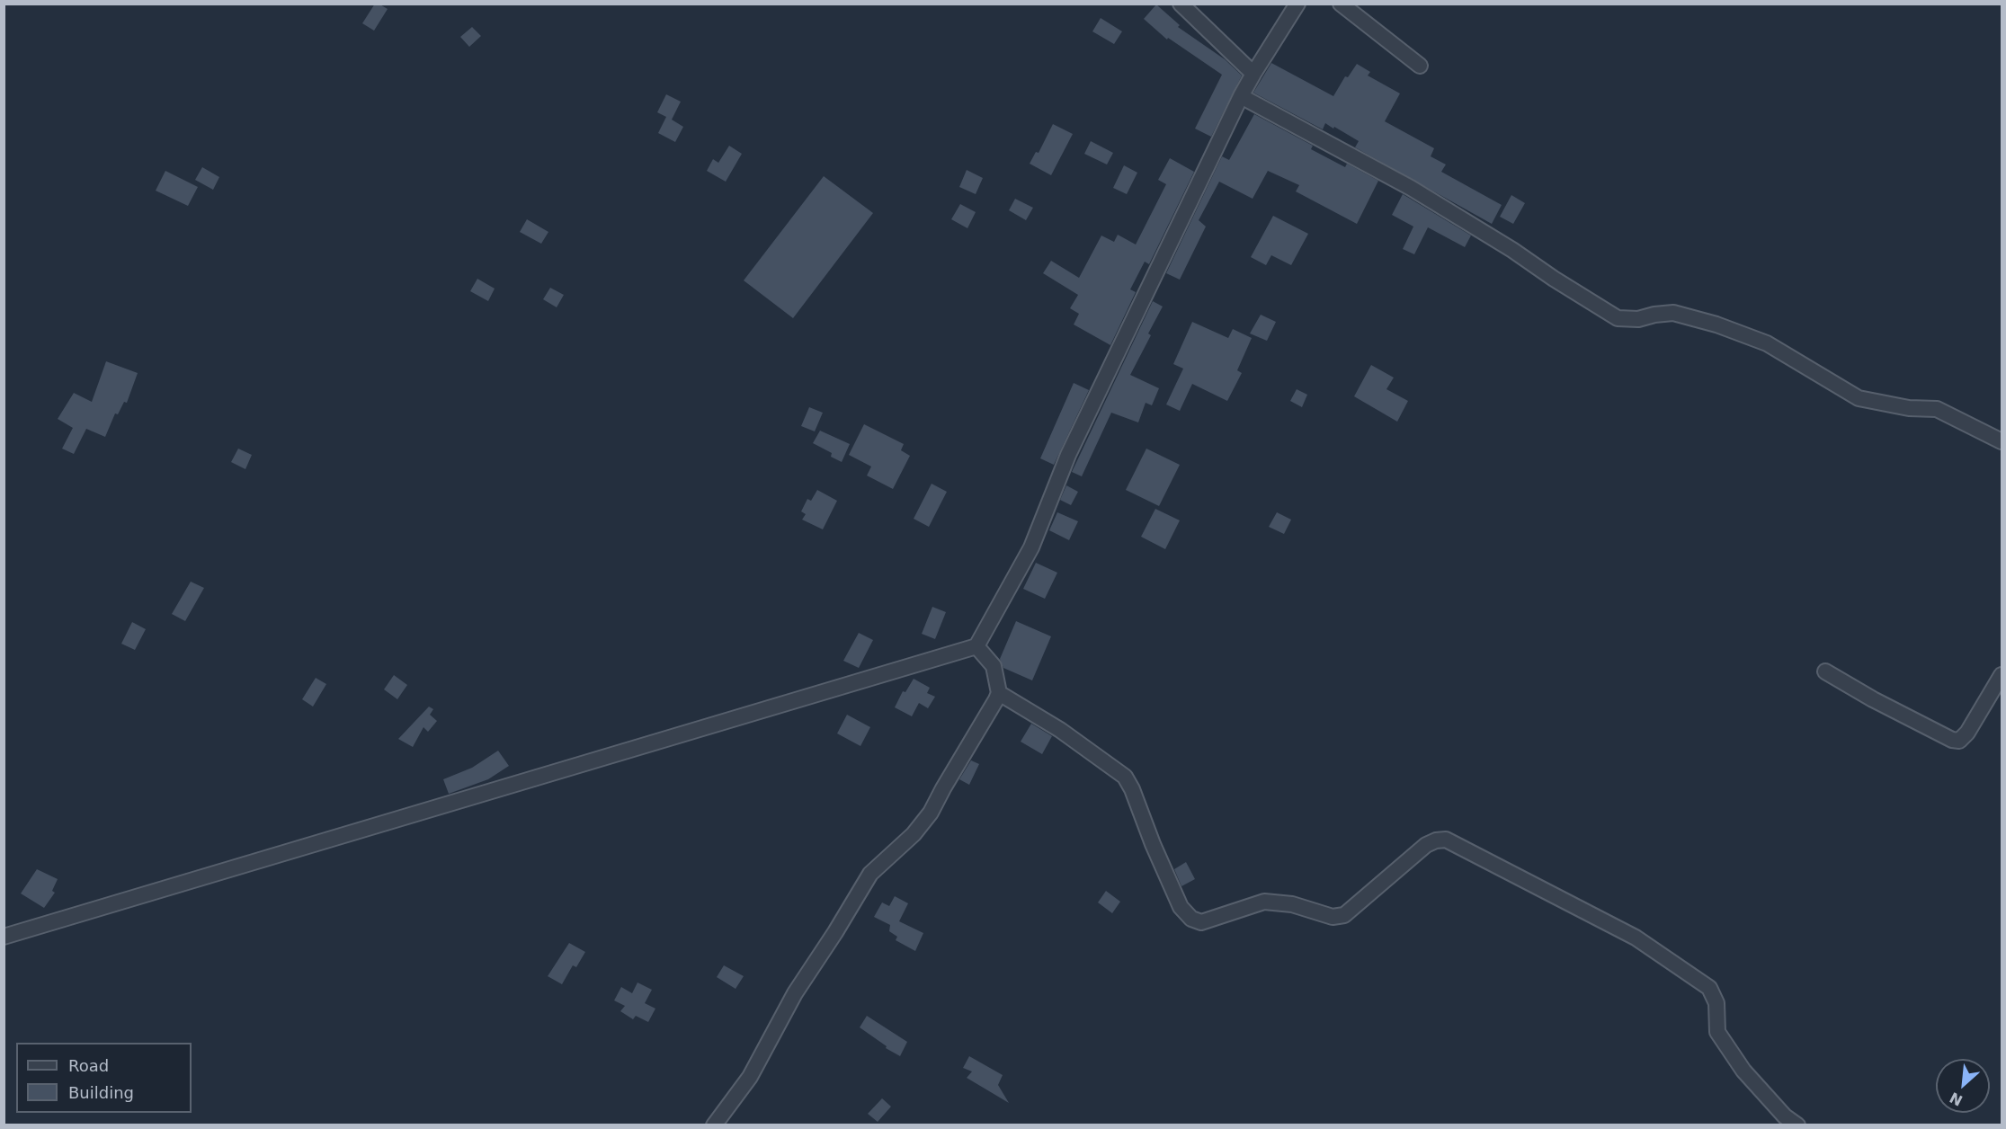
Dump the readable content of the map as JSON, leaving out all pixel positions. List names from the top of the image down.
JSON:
{
  "legend": ["Road", "Building"],
  "north": "bottom left"
}
